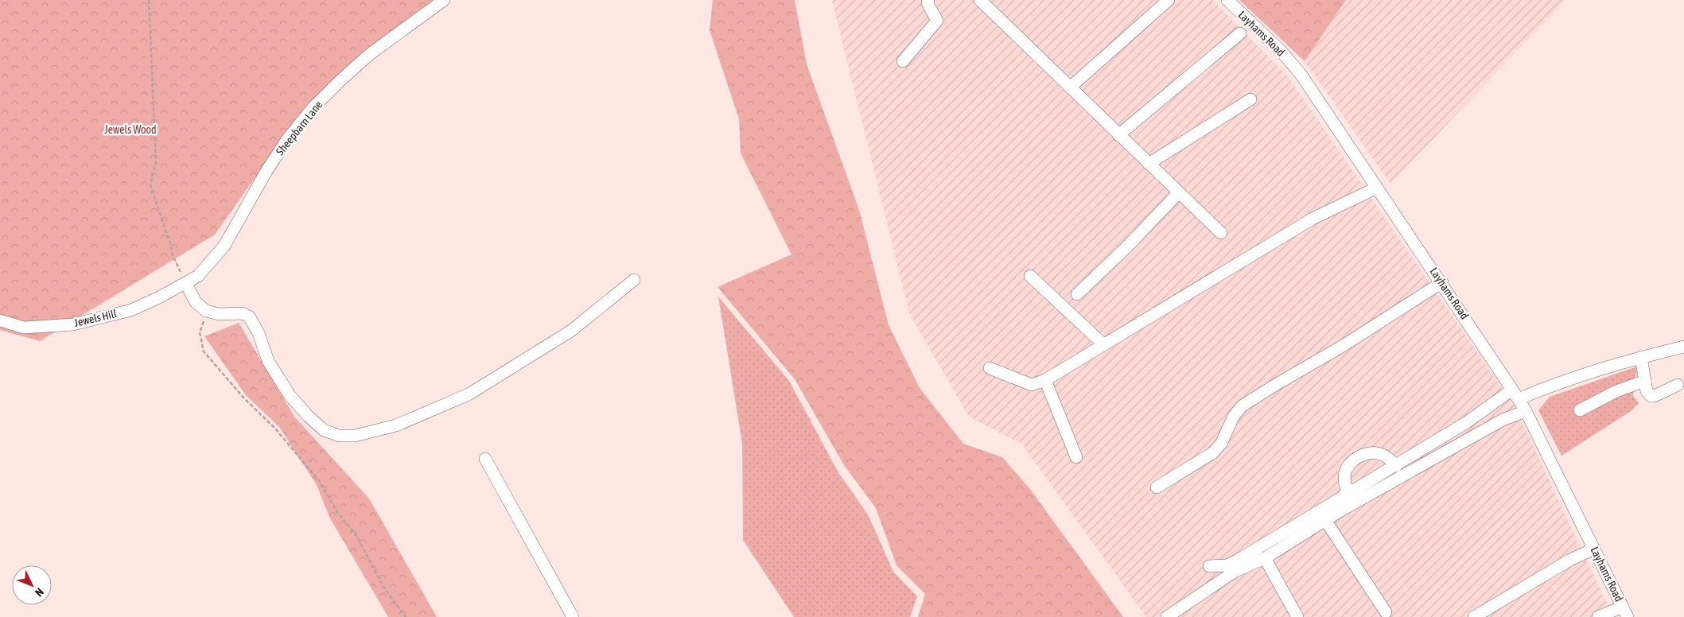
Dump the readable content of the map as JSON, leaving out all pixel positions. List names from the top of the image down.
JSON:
{
  "streets": {
    "street": ["Layhams Road", "Sheepbarn Lane", "Jewels Hill"]
  },
  "crossings": [
    ["Sheepbarn Lane", "Jewels Hill"]
  ],
  "parks": ["Jewels Wood"],
  "north": "bottom right"
}
